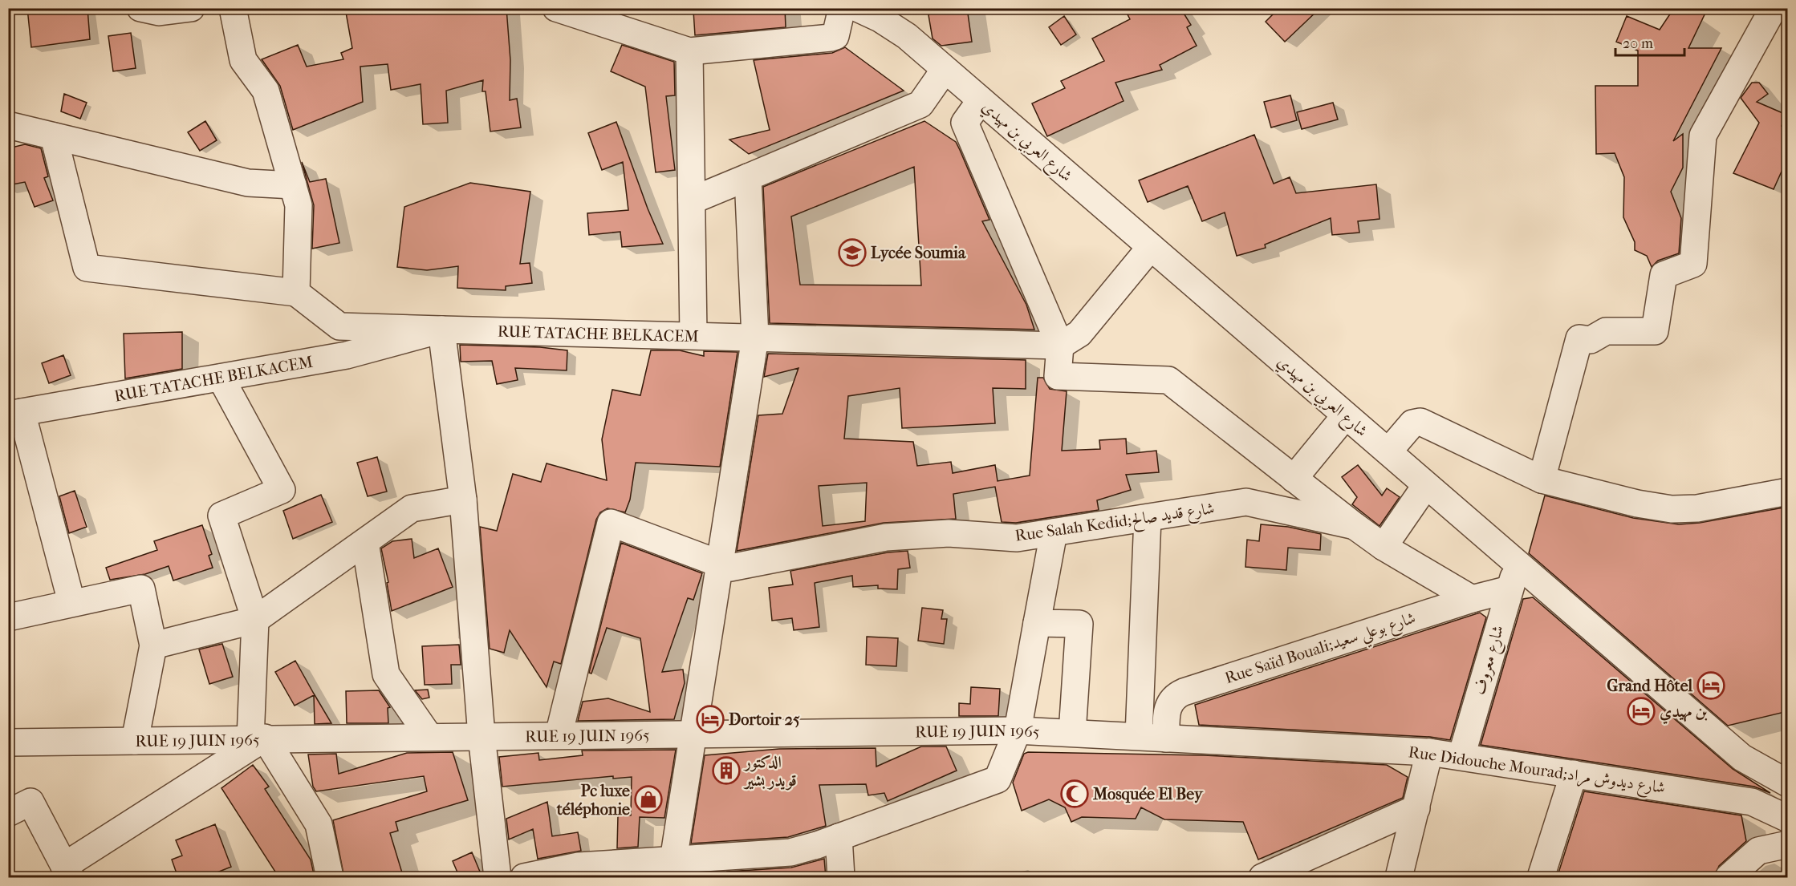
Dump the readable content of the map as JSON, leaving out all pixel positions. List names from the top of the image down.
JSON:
{
  "streets": {
    "street": [
      "شارع العربي بن مهيدي",
      "RUE TATACHE BELKACEM",
      "Rue Salah Kedid;شارع قديد صالح",
      "Rue Saïd Bouali;شارع بوعلي سعيد",
      "شارع معروف",
      "RUE 19 JUIN 1965",
      "Rue Didouche Mourad;شارع ديدوش مراد"
    ]
  },
  "crossings": [
    ["شارع العربي بن مهيدي", "شارع معروف"],
    ["Rue Salah Kedid;شارع قديد صالح", "RUE 19 JUIN 1965"],
    ["Rue Saïd Bouali;شارع بوعلي سعيد", "شارع معروف"],
    ["Rue Saïd Bouali;شارع بوعلي سعيد", "RUE 19 JUIN 1965"],
    ["Rue Saïd Bouali;شارع بوعلي سعيد", "Rue Didouche Mourad;شارع ديدوش مراد"],
    ["شارع معروف", "Rue Didouche Mourad;شارع ديدوش مراد"],
    ["RUE 19 JUIN 1965", "Rue Didouche Mourad;شارع ديدوش مراد"]
  ],
  "places": {
    "school or university": ["Lycée Soumia"],
    "hotel": ["Grand Hôtel", "بن مهيدي", "Dortoir 25"],
    "building": ["الدكتور قويدر بشير"],
    "mosque": ["Mosquée El Bey"],
    "shop": ["Pc luxe téléphonie"]
  },
  "scale_bar": "20 m"
}
